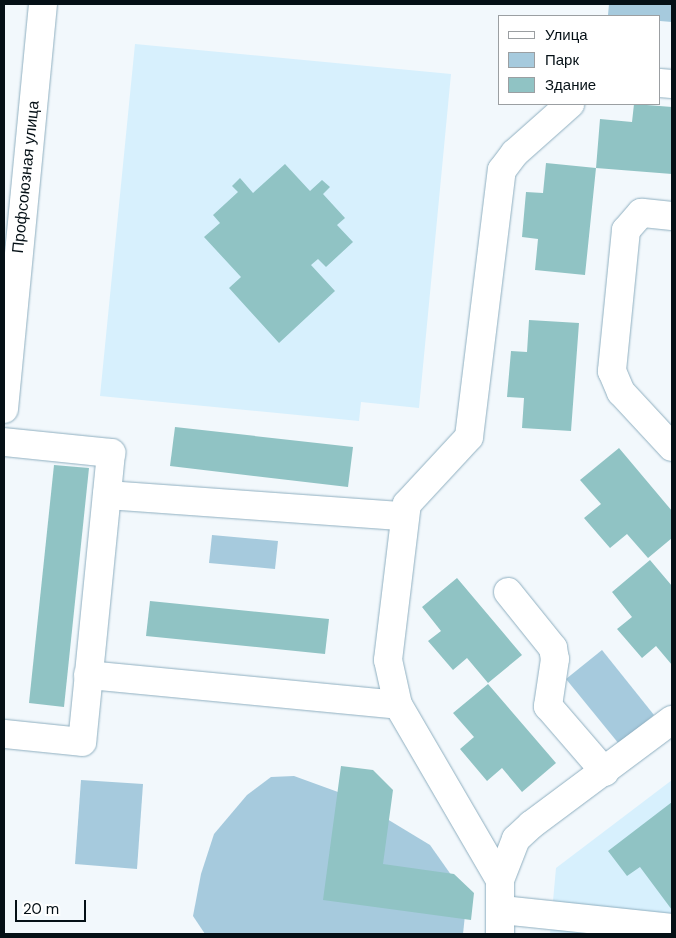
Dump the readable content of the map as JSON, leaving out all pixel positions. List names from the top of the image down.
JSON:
{
  "streets": {
    "street": ["Профсоюзная улица"]
  },
  "legend": ["Улица", "Парк", "Здание"],
  "scale_bar": "20 m"
}
